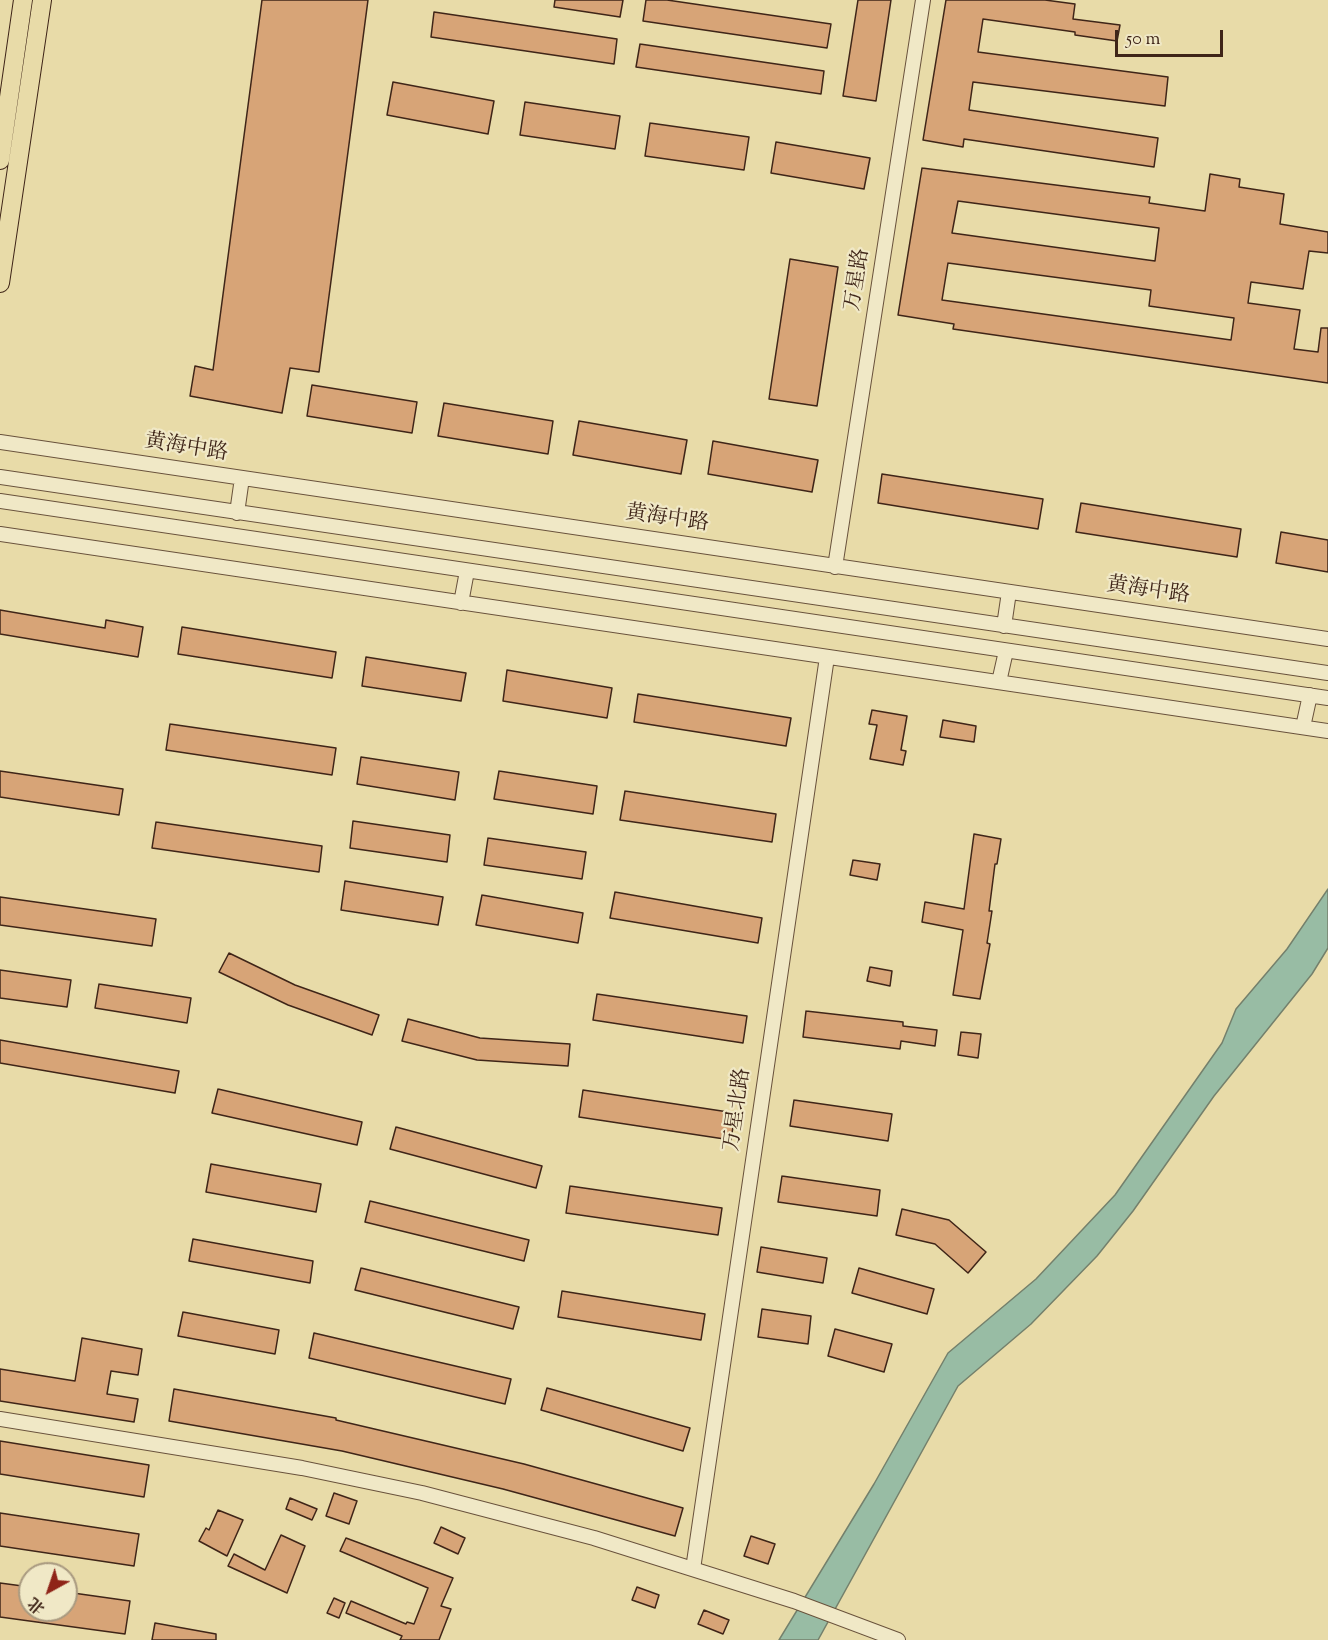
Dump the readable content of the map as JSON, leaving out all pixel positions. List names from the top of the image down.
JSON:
{
  "streets": {
    "street": ["万星路", "黄海中路", "万星北路"]
  },
  "crossings": [
    ["万星路", "黄海中路"]
  ],
  "scale_bar": "50 m",
  "north": "bottom left"
}
